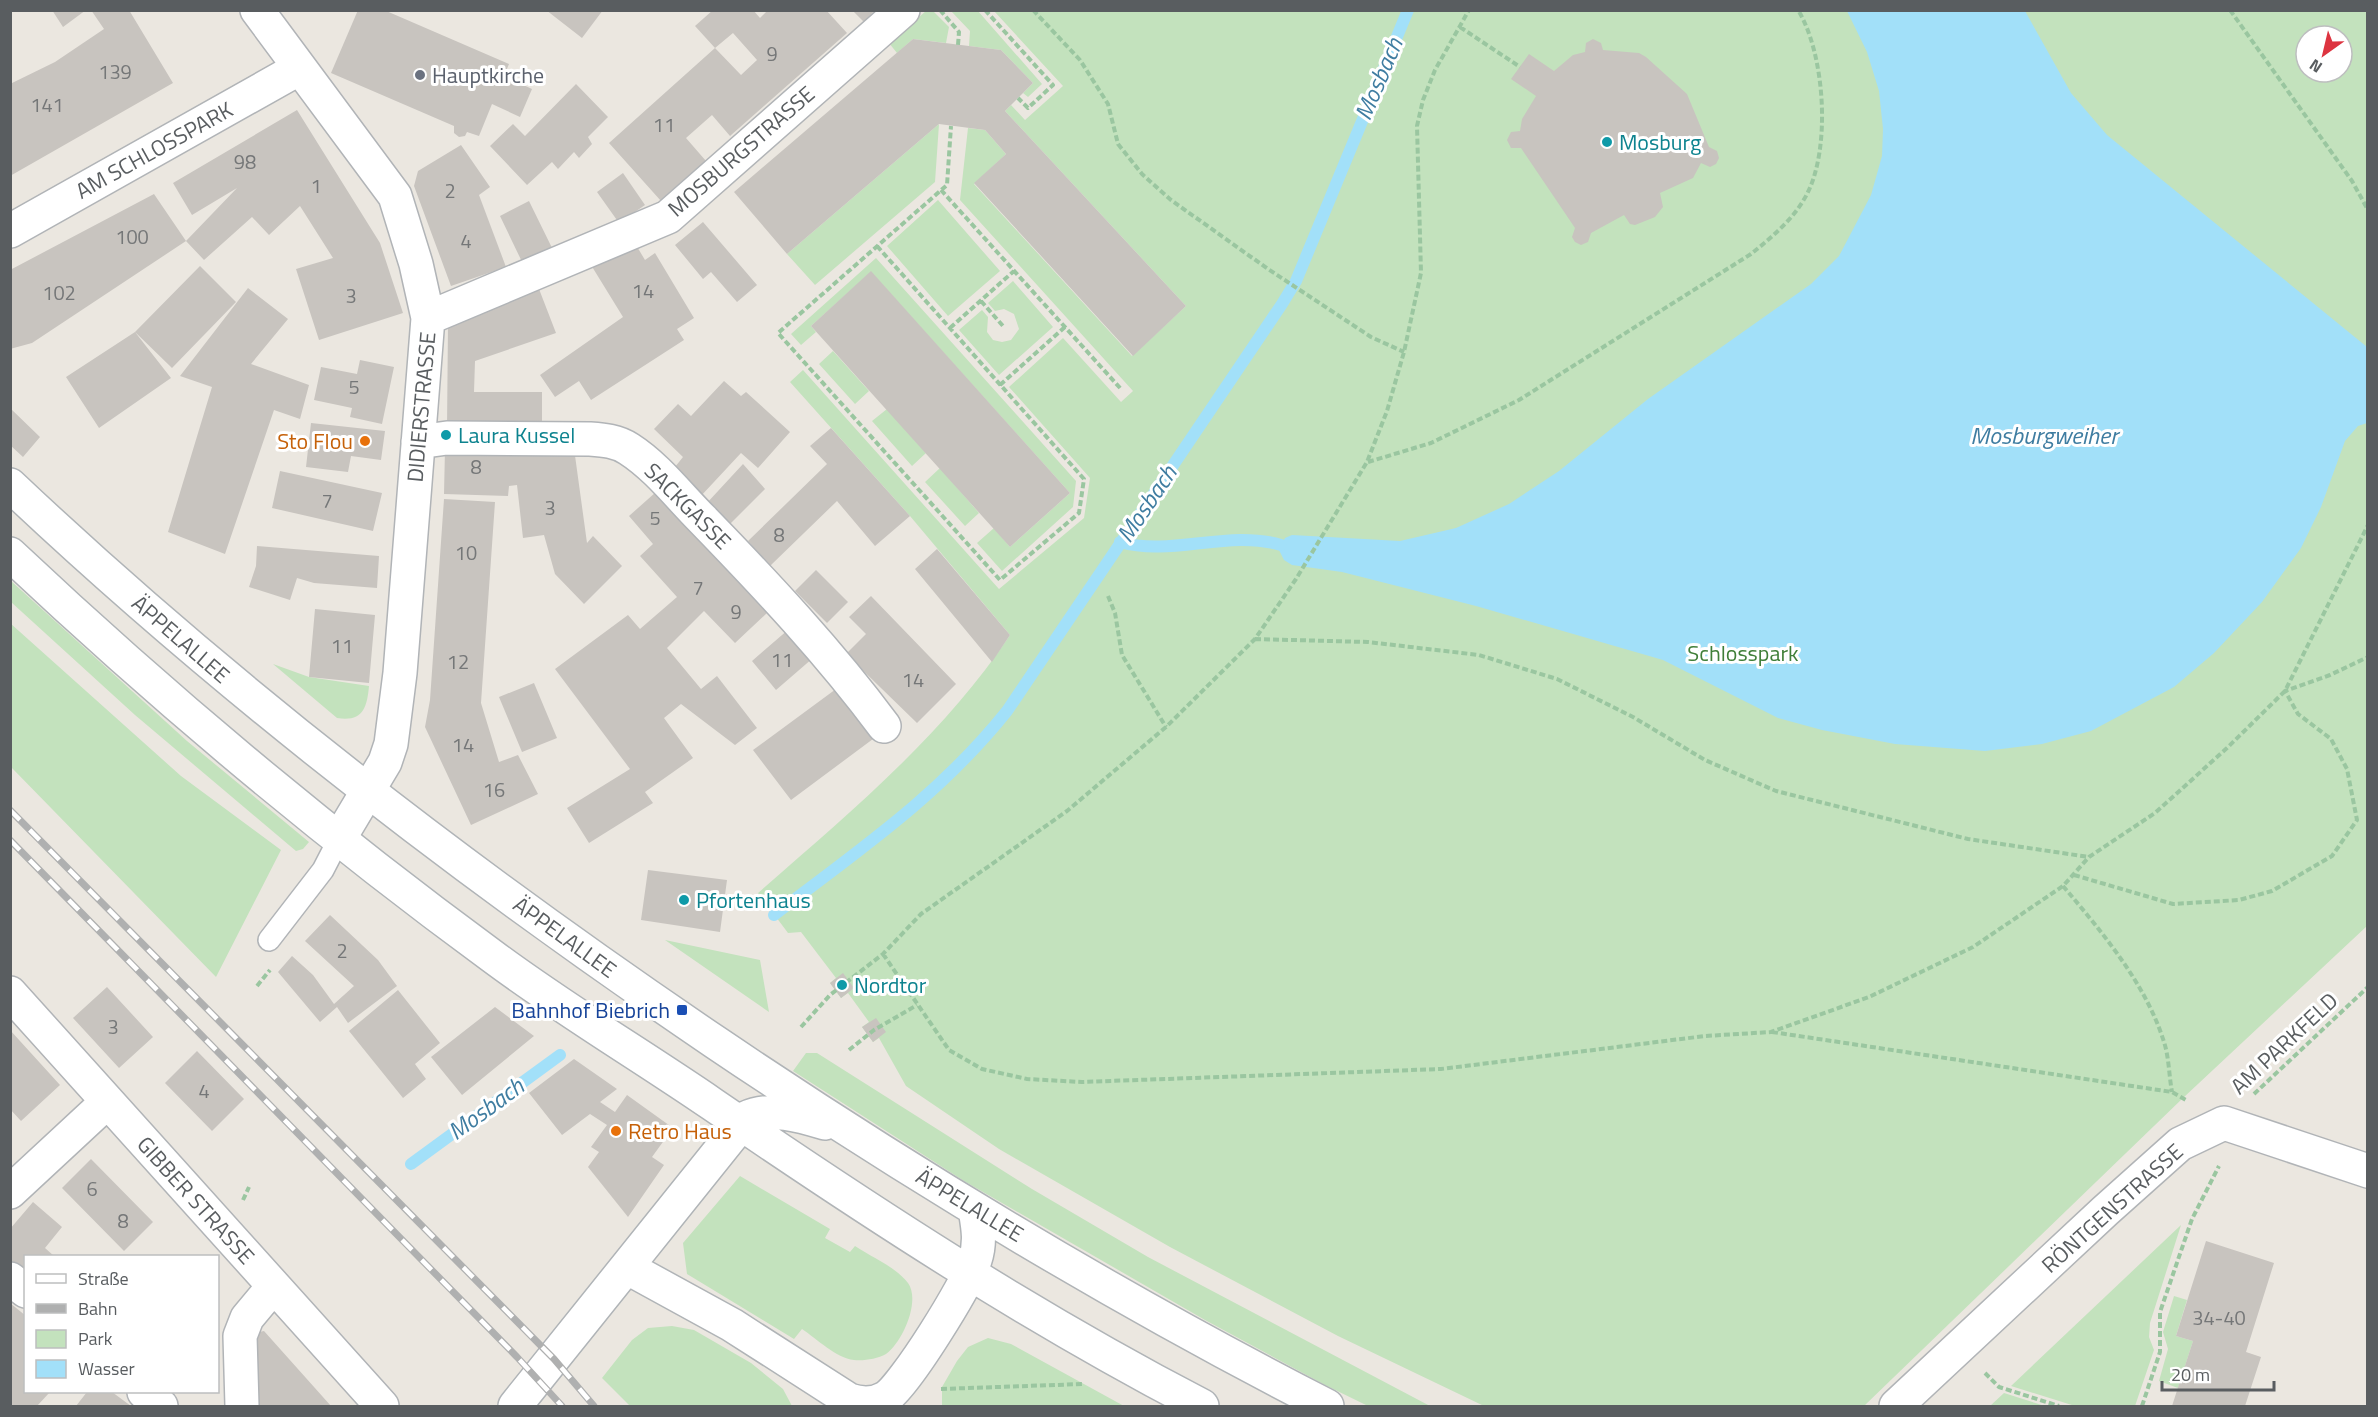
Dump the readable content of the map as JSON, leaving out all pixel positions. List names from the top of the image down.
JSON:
{
  "streets": {
    "street": [
      "AM SCHLOSSPARK",
      "MOSBURGSTRASSE",
      "DIDIERSTRASSE",
      "SACKGASSE",
      "ÄPPELALLEE",
      "GIBBER STRASSE",
      "RÖNTGENSTRASSE"
    ],
    "path": ["AM PARKFELD"]
  },
  "crossings": [
    ["AM SCHLOSSPARK", "DIDIERSTRASSE"],
    ["MOSBURGSTRASSE", "DIDIERSTRASSE"],
    ["DIDIERSTRASSE", "SACKGASSE"],
    ["DIDIERSTRASSE", "ÄPPELALLEE"],
    ["AM PARKFELD", "RÖNTGENSTRASSE"]
  ],
  "water": ["Mosbach", "Mosburgweiher"],
  "parks": ["Schlosspark"],
  "places": {
    "other": [
      "Hauptkirche",
      "Mosburg",
      "Laura Kussel",
      "Sto Flou",
      "Pfortenhaus",
      "Nordtor",
      "Retro Haus"
    ],
    "transit": ["Bahnhof Biebrich"]
  },
  "house_numbers": [
    "9",
    "139",
    "141",
    "11",
    "98",
    "1",
    "2",
    "100",
    "4",
    "14",
    "102",
    "3",
    "5",
    "8",
    "7",
    "3",
    "5",
    "8",
    "10",
    "7",
    "9",
    "11",
    "11",
    "12",
    "14",
    "14",
    "16",
    "2",
    "3",
    "4",
    "6",
    "8",
    "34-40"
  ],
  "legend": [
    "Straße",
    "Bahn",
    "Park",
    "Wasser"
  ],
  "scale_bar": "20 m",
  "north": "bottom left"
}
